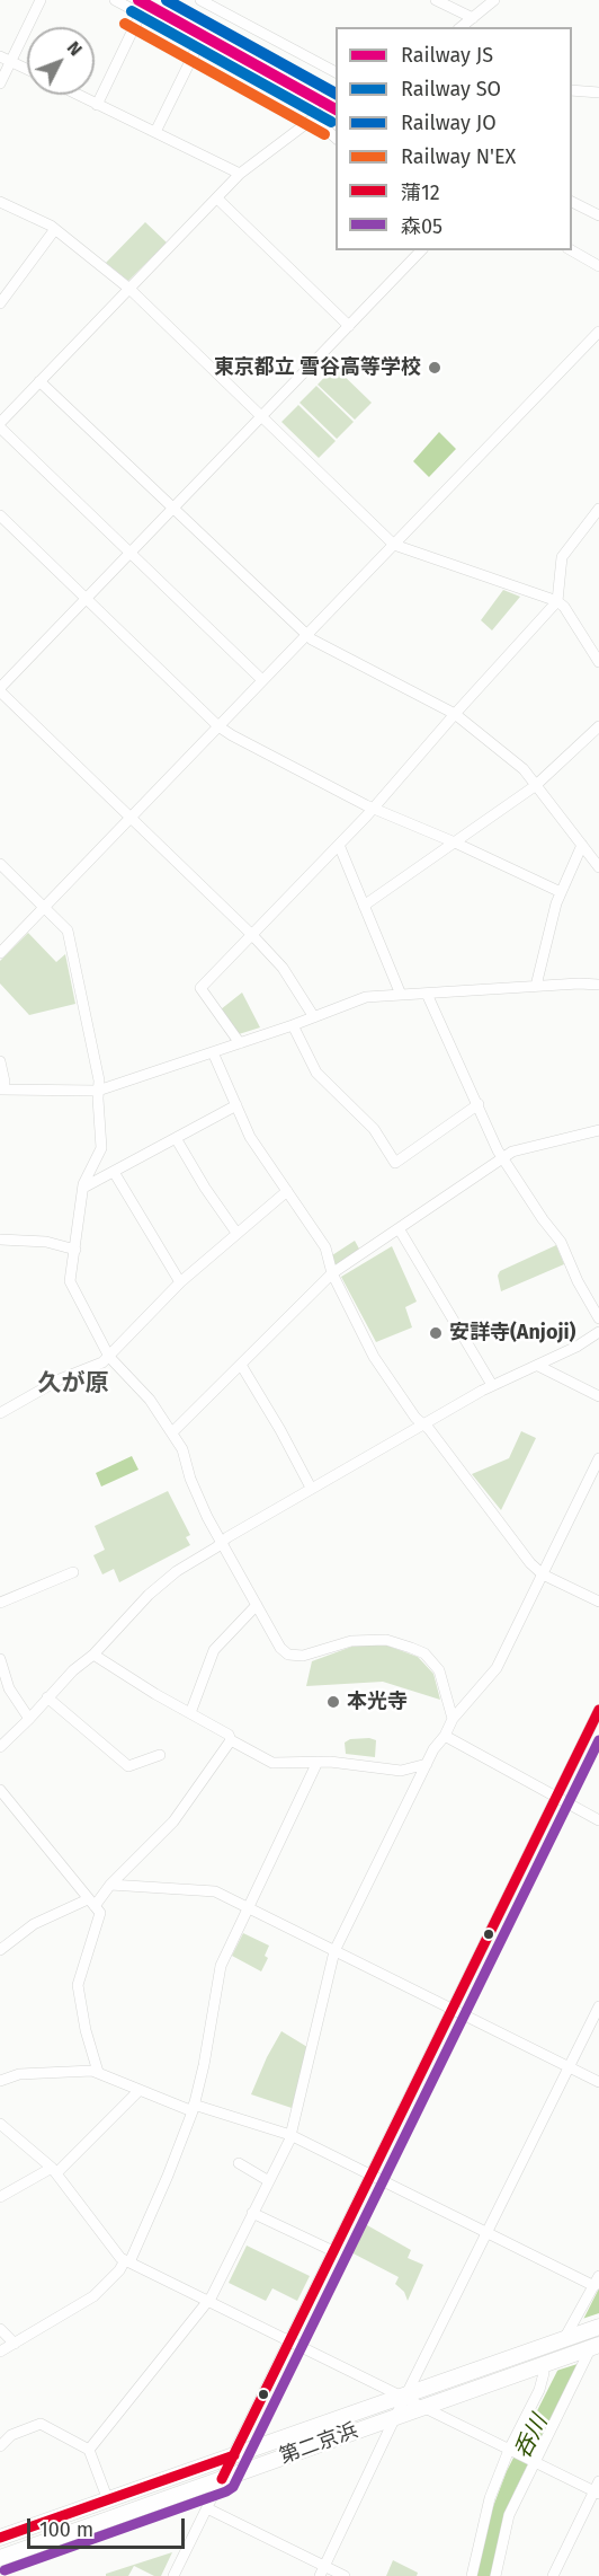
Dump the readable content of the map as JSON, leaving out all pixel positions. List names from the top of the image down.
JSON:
{
  "streets": {
    "highway": ["第二京浜"]
  },
  "districts": ["久が原"],
  "water": ["呑川"],
  "places": ["東京都立 雪谷高等学校", "安詳寺(Anjoji)", "本光寺"],
  "lines": [
    "rail line JS",
    "rail line JO",
    "rail line SO",
    "rail line N'EX",
    "transit line 蒲12",
    "transit line 森05"
  ],
  "legend": [
    "Railway JS",
    "Railway SO",
    "Railway JO",
    "Railway N'EX",
    "蒲12",
    "森05"
  ],
  "scale_bar": "100 m",
  "north": "top right"
}
